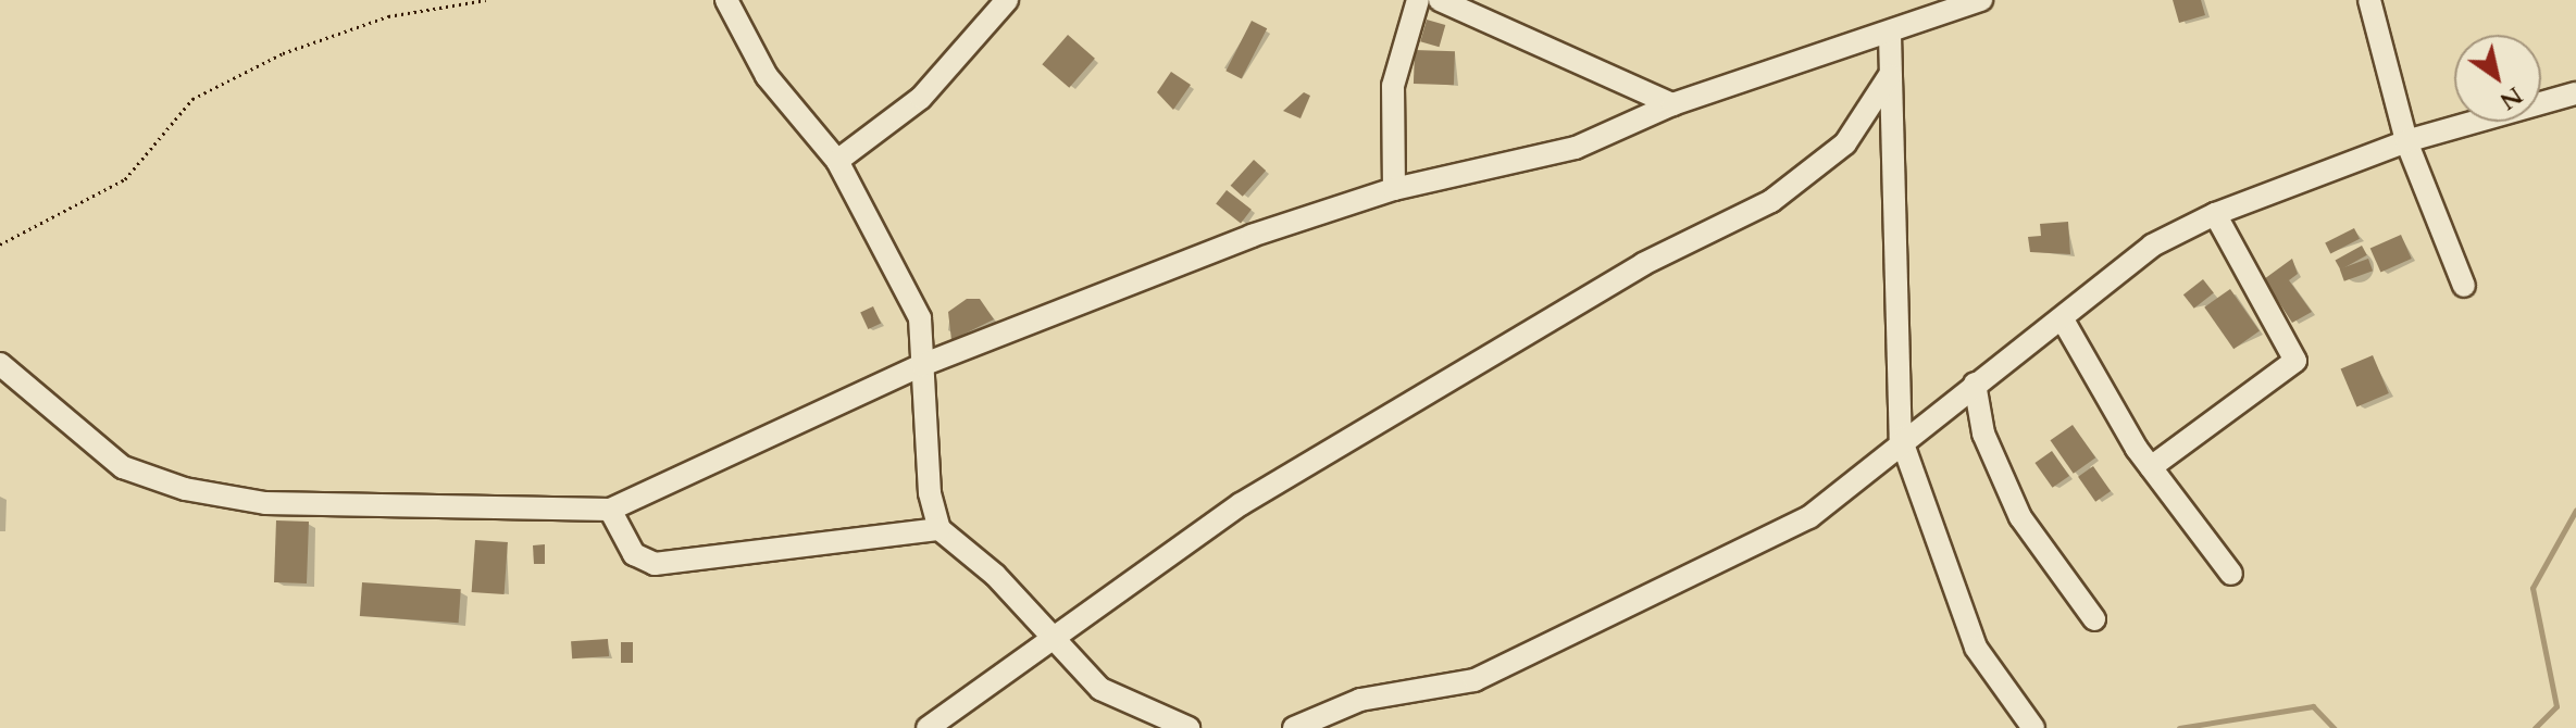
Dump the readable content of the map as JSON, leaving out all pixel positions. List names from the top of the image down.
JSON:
{
  "north": "bottom right"
}
